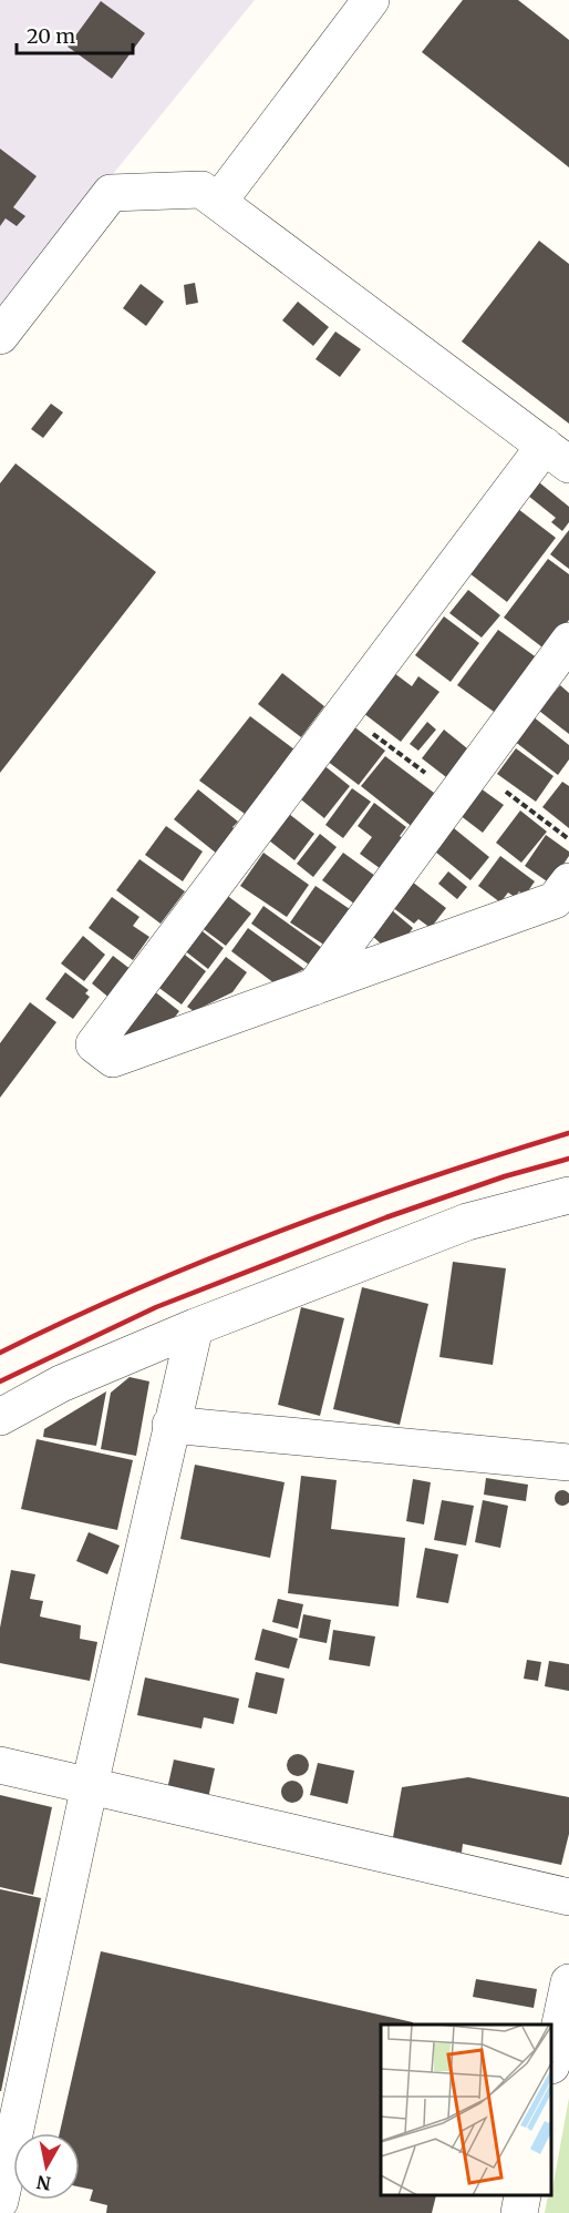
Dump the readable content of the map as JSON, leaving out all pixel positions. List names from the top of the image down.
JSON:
{
  "scale_bar": "20 m",
  "north": "bottom"
}
